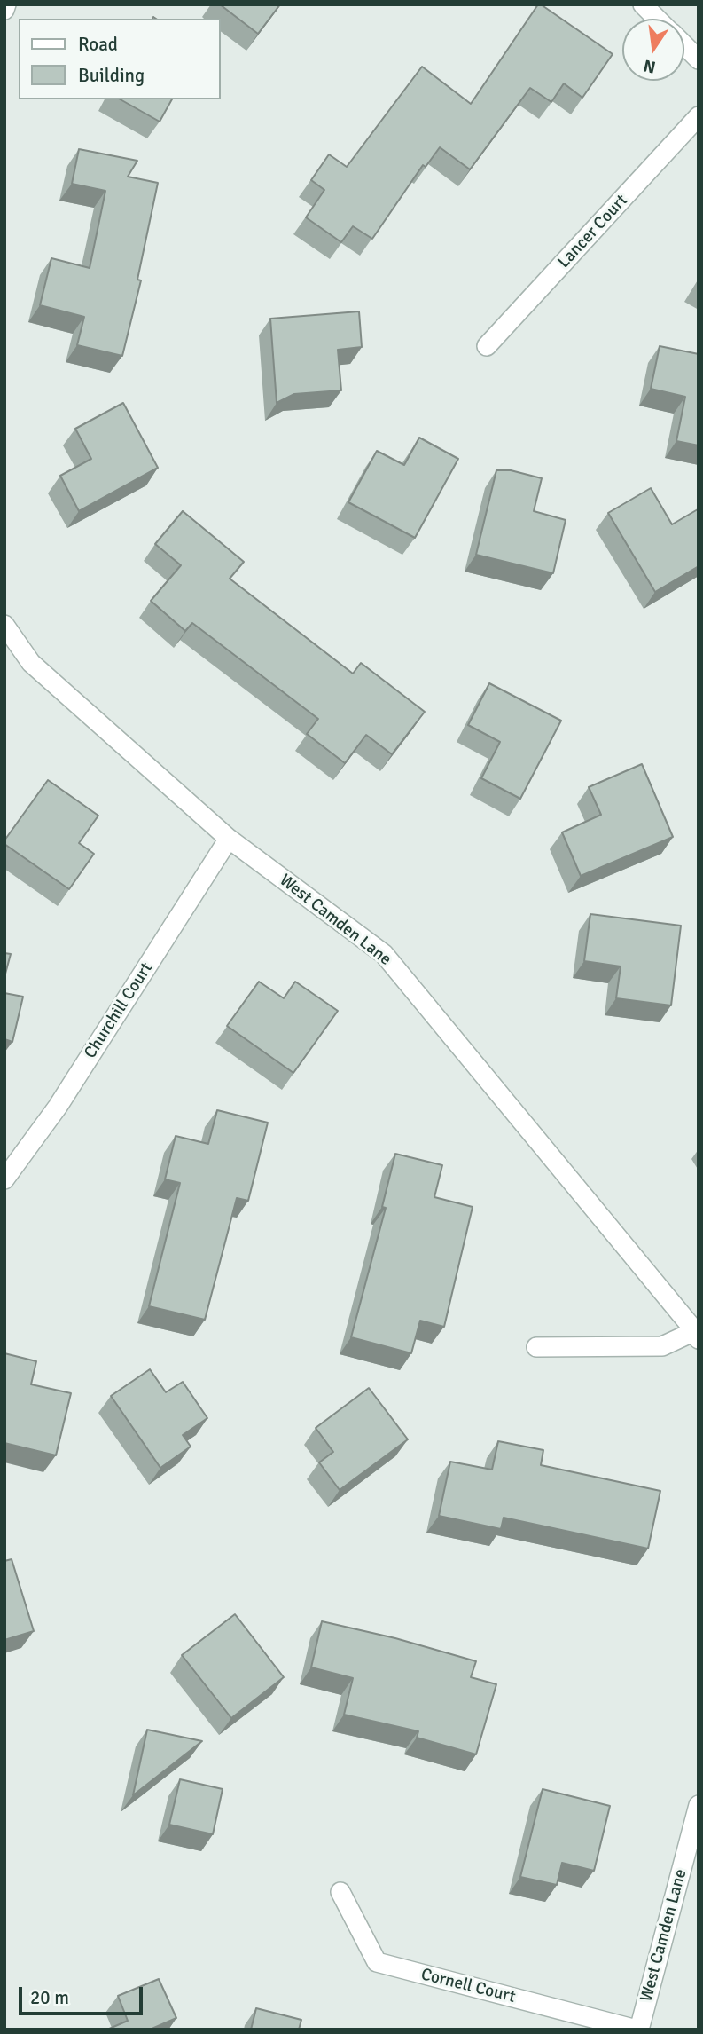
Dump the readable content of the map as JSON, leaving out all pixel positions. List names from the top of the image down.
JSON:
{
  "streets": {
    "street": [
      "Lancer Court",
      "West Camden Lane",
      "Churchill Court",
      "Cornell Court"
    ]
  },
  "crossings": [
    ["West Camden Lane", "Churchill Court"],
    ["West Camden Lane", "Cornell Court"]
  ],
  "legend": ["Road", "Building"],
  "scale_bar": "20 m",
  "north": "bottom"
}
